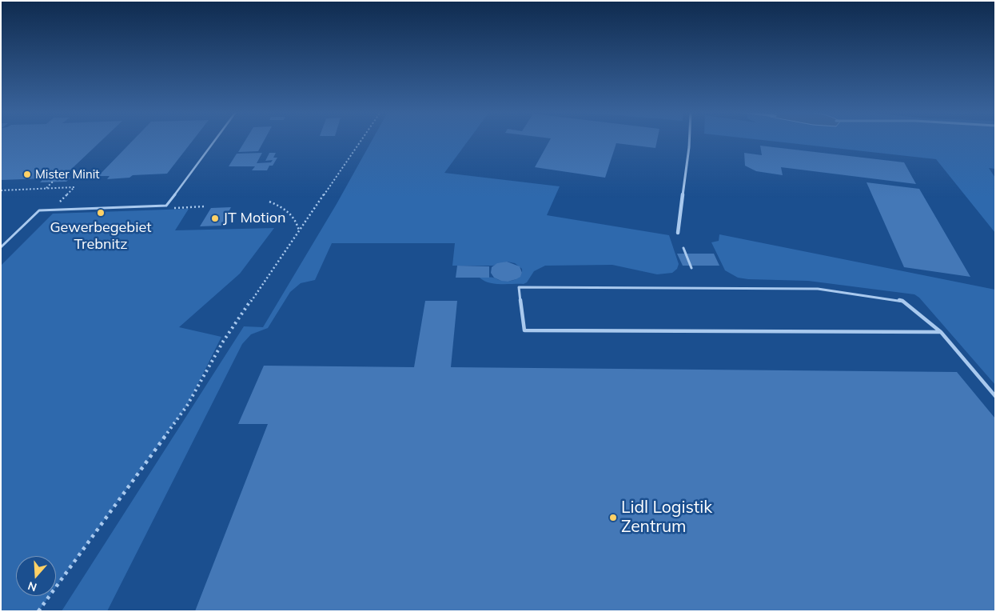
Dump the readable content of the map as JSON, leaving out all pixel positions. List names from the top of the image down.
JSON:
{
  "places": [
    "Mister Minit",
    "Gewerbegebiet Trebnitz",
    "JT Motion",
    "Lidl Logistik Zentrum"
  ],
  "north": "bottom"
}
